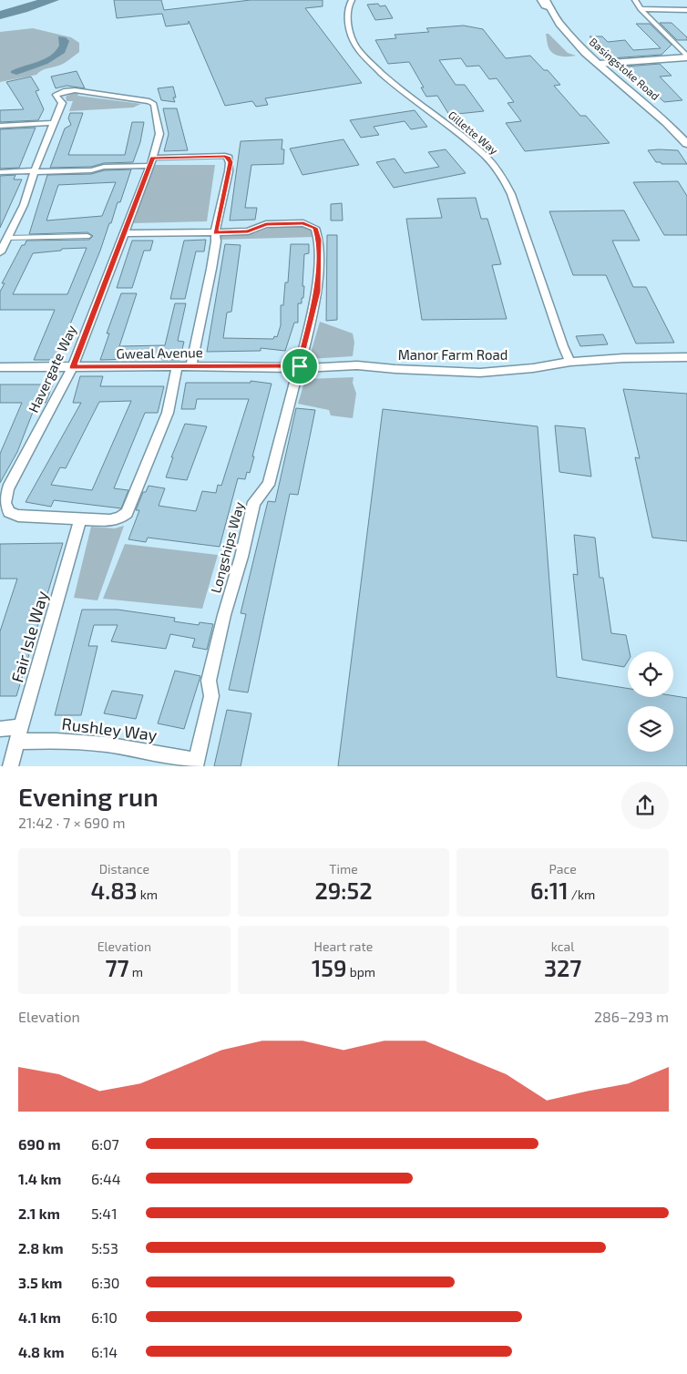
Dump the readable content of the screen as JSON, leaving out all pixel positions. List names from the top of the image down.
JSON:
{
  "streets": {
    "main road": ["Basingstoke Road"],
    "street": [
      "Gillette Way",
      "Gweal Avenue",
      "Manor Farm Road",
      "Havergate Way",
      "Longships Way",
      "Fair Isle Way",
      "Rushley Way"
    ]
  },
  "crossings": [
    ["Gillette Way", "Manor Farm Road"],
    ["Gweal Avenue", "Manor Farm Road"],
    ["Gweal Avenue", "Havergate Way"],
    ["Gweal Avenue", "Longships Way"],
    ["Manor Farm Road", "Longships Way"],
    ["Havergate Way", "Fair Isle Way"],
    ["Longships Way", "Rushley Way"],
    ["Fair Isle Way", "Rushley Way"]
  ],
  "page": {
    "heading": ["Evening run", "21:42 · 7 × 690 m"],
    "stats": [
      ["Distance", "4.83 km"],
      ["Time", "29:52"],
      ["Pace", "6:11 /km"],
      ["Elevation", "77 m"],
      ["Heart rate", "159 bpm"],
      ["kcal", "327"]
    ],
    "chart": ["Elevation", "286–293 m"],
    "list": [
      {
        "name": "690 m",
        "note": "6:07"
      },
      {
        "name": "1.4 km",
        "note": "6:44"
      },
      {
        "name": "2.1 km",
        "note": "5:41"
      },
      {
        "name": "2.8 km",
        "note": "5:53"
      },
      {
        "name": "3.5 km",
        "note": "6:30"
      },
      {
        "name": "4.1 km",
        "note": "6:10"
      },
      {
        "name": "4.8 km",
        "note": "6:14"
      }
    ]
  }
}
